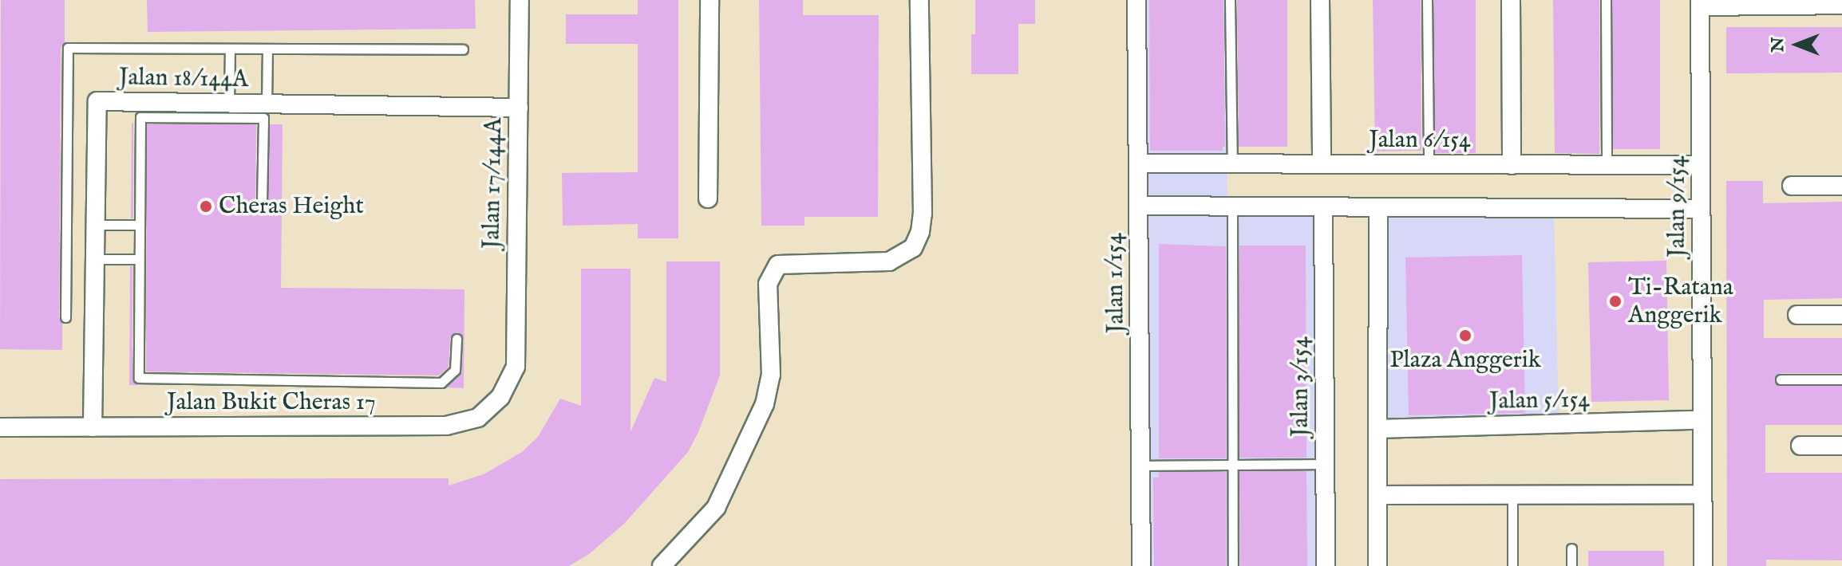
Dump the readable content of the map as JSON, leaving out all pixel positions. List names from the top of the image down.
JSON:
{
  "streets": {
    "street": [
      "Jalan 18/144A",
      "Jalan 6/154",
      "Jalan 17/144A",
      "Jalan 9/154",
      "Jalan 1/154",
      "Jalan 3/154",
      "Jalan 5/154",
      "Jalan Bukit Cheras 17"
    ]
  },
  "crossings": [
    ["Jalan 18/144A", "Jalan 17/144A"],
    ["Jalan 18/144A", "Jalan Bukit Cheras 17"],
    ["Jalan 6/154", "Jalan 9/154"],
    ["Jalan 6/154", "Jalan 1/154"],
    ["Jalan 17/144A", "Jalan Bukit Cheras 17"],
    ["Jalan 9/154", "Jalan 5/154"]
  ],
  "places": ["Cheras Height", "Ti-Ratana Anggerik", "Plaza Anggerik"],
  "north": "left"
}
